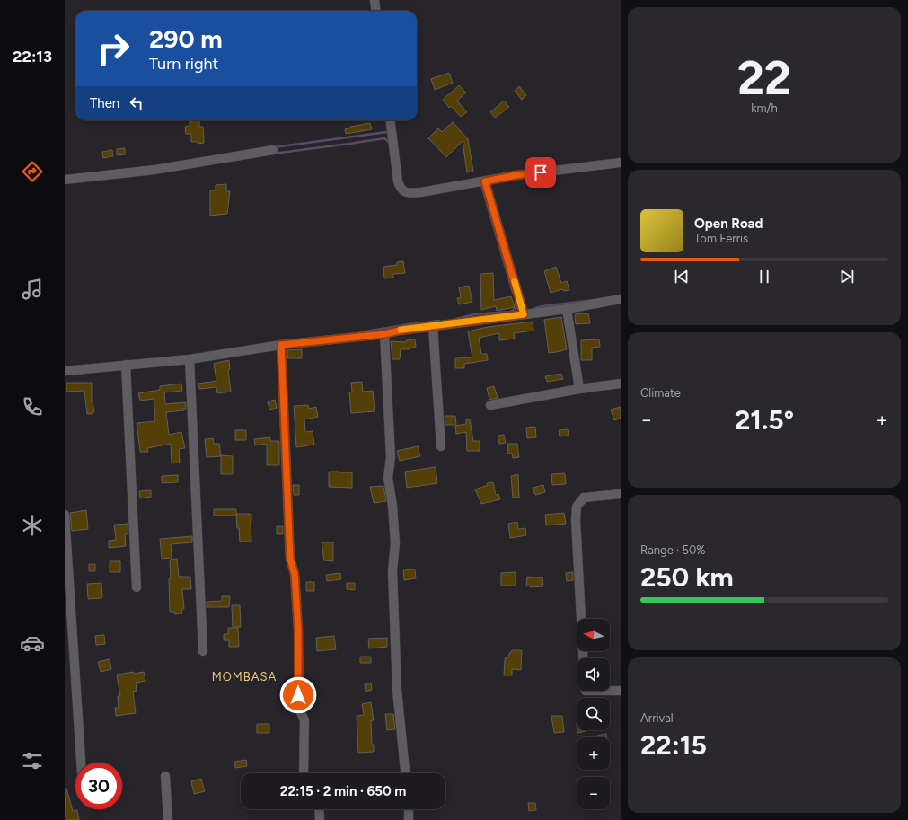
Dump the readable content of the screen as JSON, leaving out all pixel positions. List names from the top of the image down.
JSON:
{
  "districts": ["MOMBASA"],
  "north": "left",
  "page": {
    "tabs": "22:13",
    "tile": [
      ["22", "km/h"],
      "Climate",
      ["Range · 50%", "250 km"],
      ["Arrival", "22:15"]
    ],
    "turn": ["290 m", "Turn right"],
    "then": "Then",
    "song": ["Open Road", "Tom Ferris"],
    "heat": ["−", "21.5°", "+"],
    "map_buttons": ["+", "−"],
    "limit": "30",
    "trip": "22:15 · 2 min · 650 m"
  }
}
